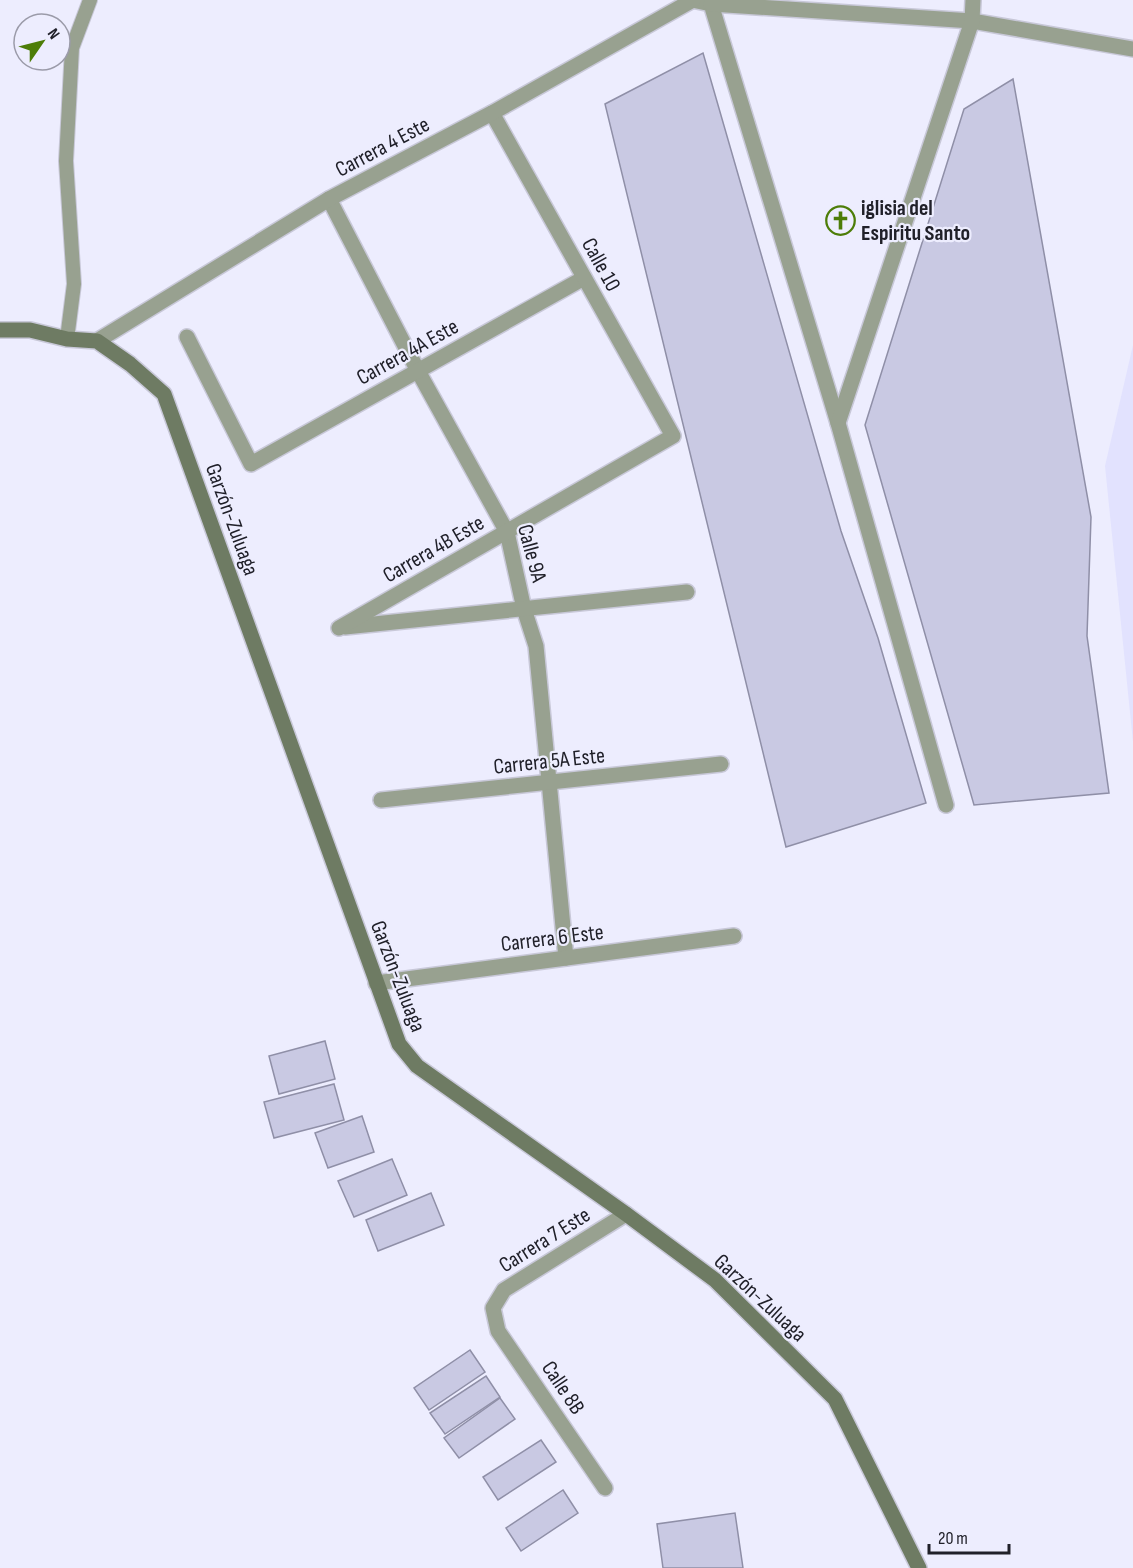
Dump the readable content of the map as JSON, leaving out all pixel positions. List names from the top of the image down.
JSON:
{
  "streets": {
    "main road": ["Garzón-Zuluaga"],
    "street": [
      "Carrera 4 Este",
      "Calle 10",
      "Carrera 4A Este",
      "Carrera 4B Este",
      "Calle 9A",
      "Carrera 5A Este",
      "Carrera 6 Este",
      "Carrera 7 Este",
      "Calle 8B"
    ]
  },
  "crossings": [
    ["Carrera 4 Este", "Calle 10"],
    ["Carrera 4 Este", "Garzón-Zuluaga"],
    ["Carrera 4 Este", "Calle 9A"],
    ["Calle 10", "Carrera 4A Este"],
    ["Calle 10", "Carrera 4B Este"],
    ["Carrera 4A Este", "Calle 9A"],
    ["Garzón-Zuluaga", "Carrera 6 Este"],
    ["Garzón-Zuluaga", "Carrera 7 Este"],
    ["Carrera 4B Este", "Calle 9A"],
    ["Calle 9A", "Carrera 5A Este"],
    ["Calle 9A", "Carrera 6 Este"],
    ["Carrera 7 Este", "Calle 8B"]
  ],
  "places": {
    "church": ["iglisia del Espiritu Santo"]
  },
  "scale_bar": "20 m",
  "north": "top right"
}
